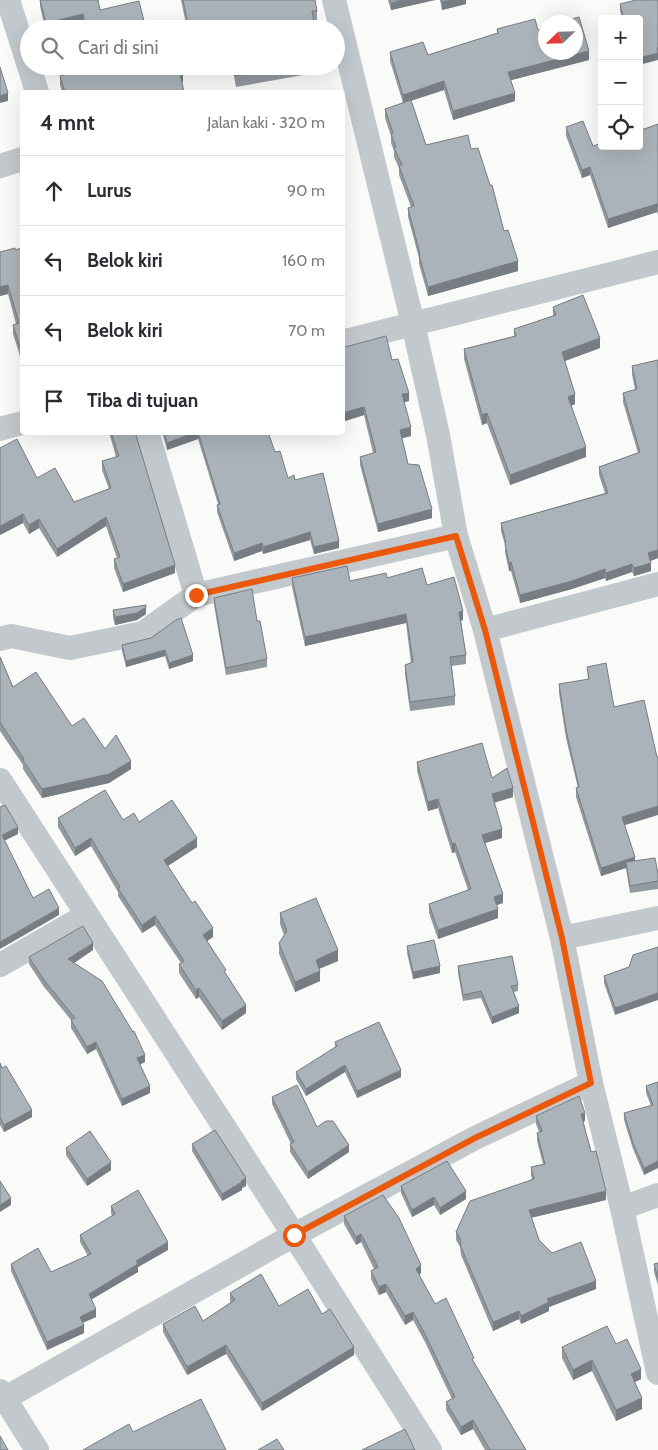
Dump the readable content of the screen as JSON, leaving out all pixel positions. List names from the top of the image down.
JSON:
{
  "north": "bottom left",
  "page": {
    "map_buttons": ["+", "−"],
    "search": "Cari di sini",
    "heading": ["4 mnt", "Jalan kaki · 320 m"],
    "list": [
      ["Lurus", "90 m"],
      ["Belok kiri", "160 m"],
      ["Belok kiri", "70 m"],
      "Tiba di tujuan"
    ]
  }
}
